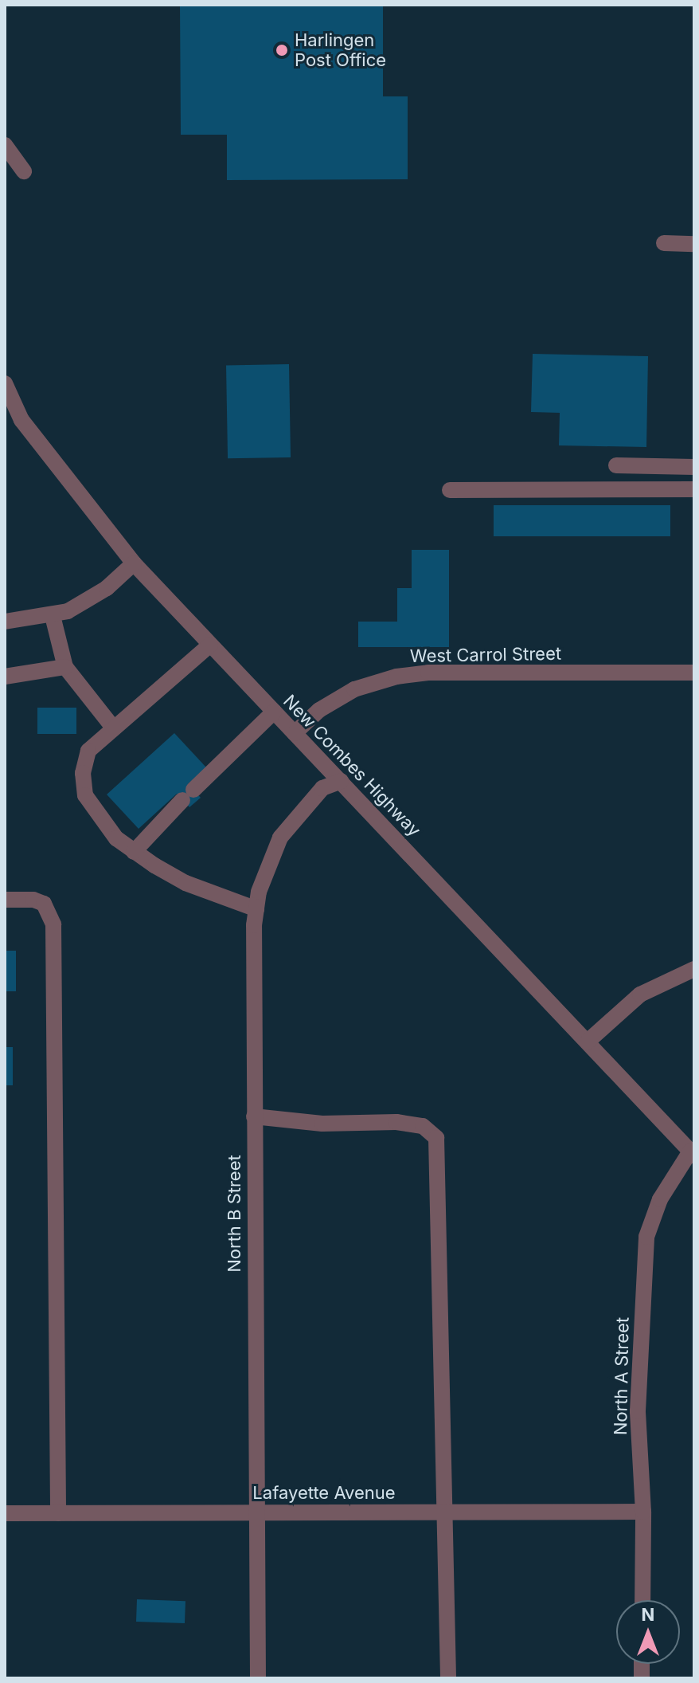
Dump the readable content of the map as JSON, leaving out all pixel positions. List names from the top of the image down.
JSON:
{
  "streets": {
    "street": [
      "West Carrol Street",
      "New Combes Highway",
      "North B Street",
      "North A Street",
      "Lafayette Avenue"
    ]
  },
  "crossings": [
    ["West Carrol Street", "New Combes Highway"],
    ["New Combes Highway", "North B Street"],
    ["New Combes Highway", "North A Street"],
    ["North B Street", "Lafayette Avenue"],
    ["North A Street", "Lafayette Avenue"]
  ],
  "places": ["Harlingen Post Office"],
  "north": "top"
}
